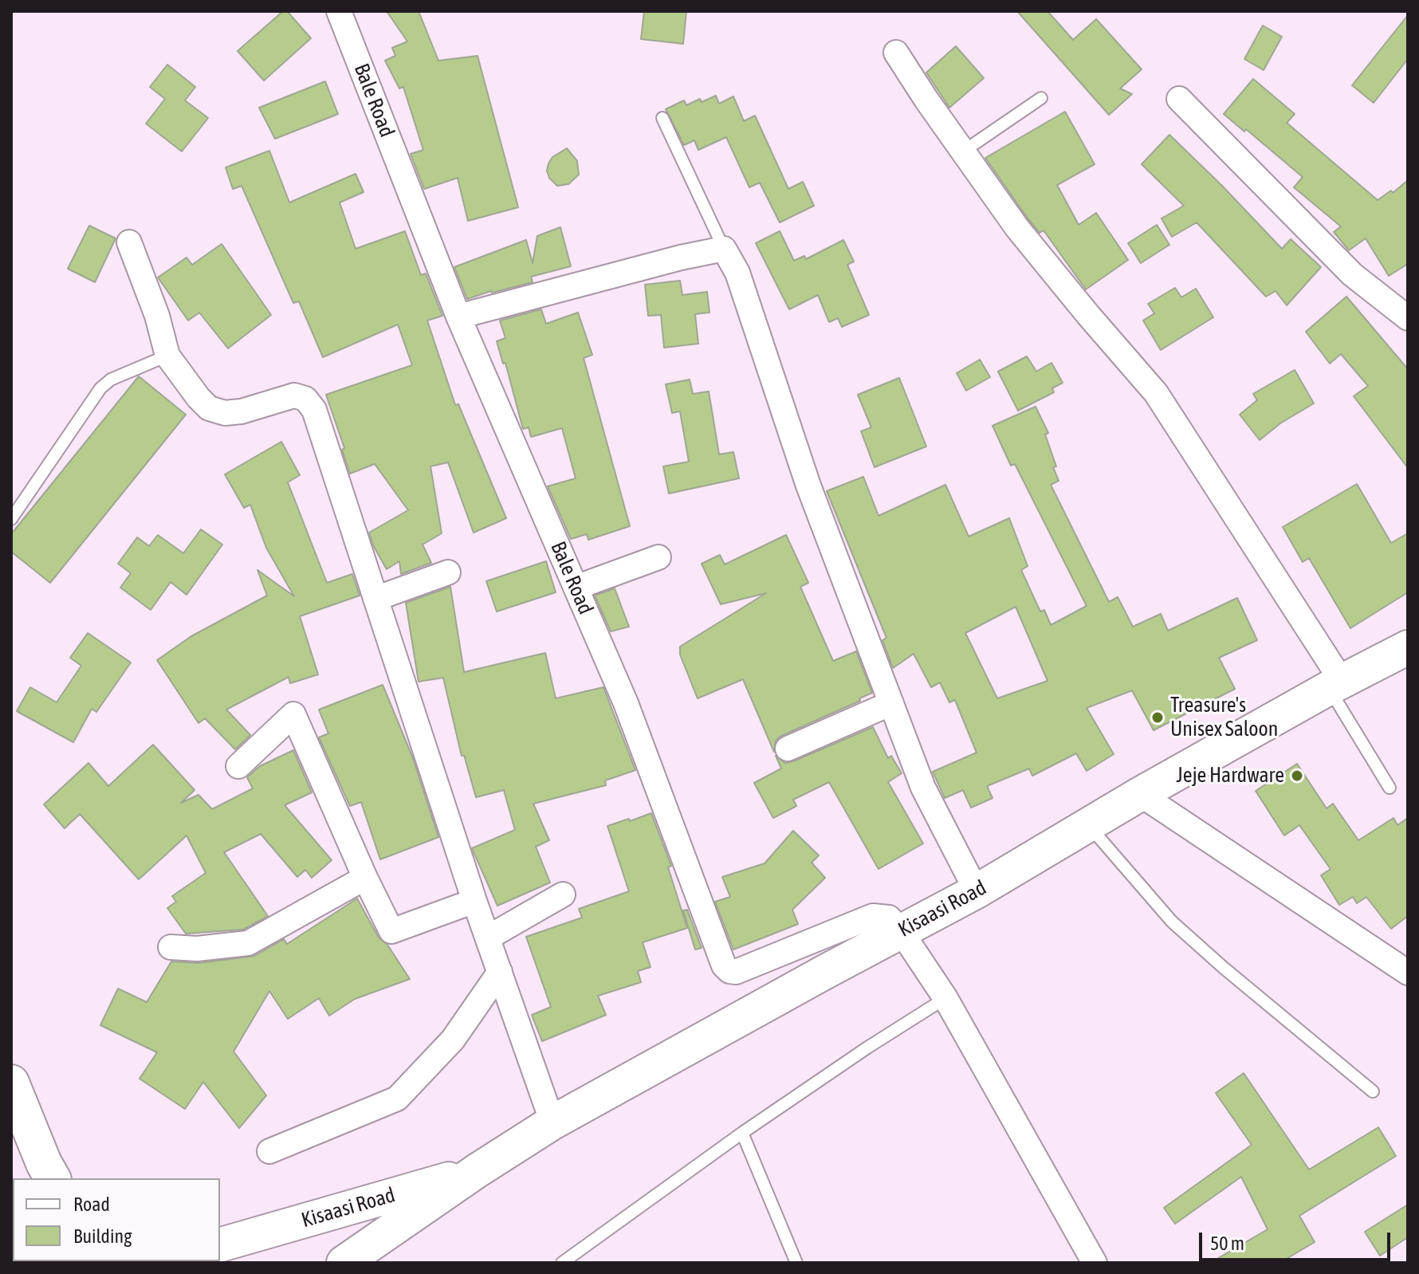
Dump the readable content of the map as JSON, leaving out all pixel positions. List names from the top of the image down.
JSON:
{
  "streets": {
    "main road": ["Kisaasi Road"],
    "street": ["Bale Road"]
  },
  "crossings": [
    ["Bale Road", "Kisaasi Road"]
  ],
  "places": ["Treasure's Unisex Saloon", "Jeje Hardware"],
  "legend": ["Road", "Building"],
  "scale_bar": "50 m"
}
